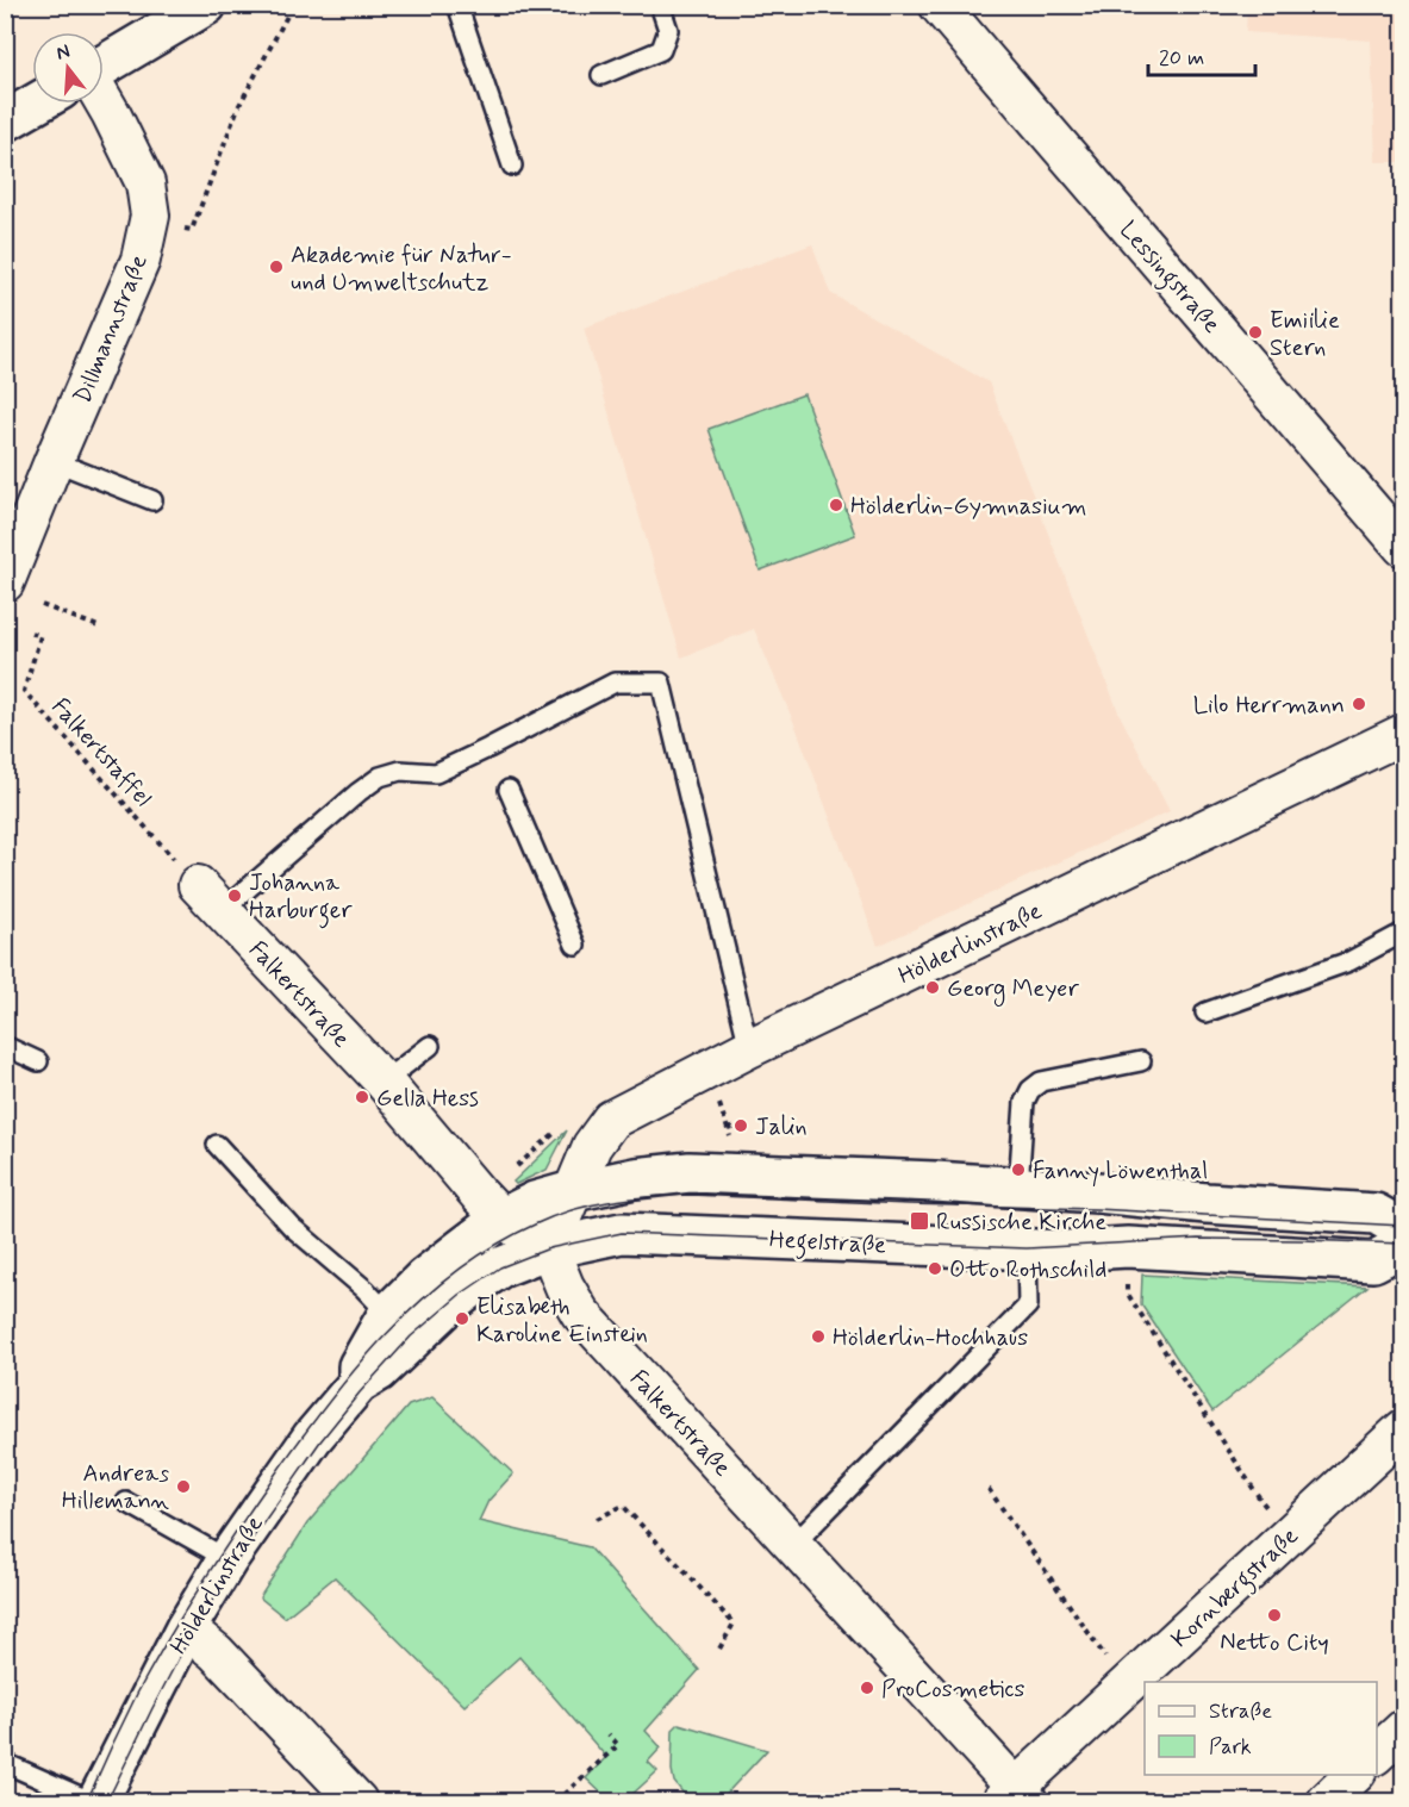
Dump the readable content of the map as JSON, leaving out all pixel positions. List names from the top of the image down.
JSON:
{
  "streets": {
    "street": [
      "Lessingstraße",
      "Dillmannstraße",
      "Hölderlinstraße",
      "Falkertstraße",
      "Hegelstraße",
      "Kornbergstraße"
    ],
    "path": ["Falkertstaffel"]
  },
  "crossings": [
    ["Falkertstaffel", "Falkertstraße"],
    ["Hölderlinstraße", "Falkertstraße"],
    ["Hölderlinstraße", "Hegelstraße"],
    ["Falkertstraße", "Hegelstraße"],
    ["Falkertstraße", "Kornbergstraße"]
  ],
  "places": {
    "other": [
      "Akademie für Natur- und Umweltschutz",
      "Emiilie Stern",
      "Hölderlin-Gymnasium",
      "Lilo Herrmann",
      "Johanna Harburger",
      "Georg Meyer",
      "Gella Hess",
      "Jalin",
      "Fanny Löwenthal",
      "Otto Rothschild",
      "Elisabeth Karoline Einstein",
      "Hölderlin-Hochhaus",
      "Andreas Hillemann",
      "Netto City",
      "ProCosmetics"
    ],
    "transit": ["Russische Kirche"]
  },
  "legend": ["Straße", "Park"],
  "scale_bar": "20 m",
  "north": "top"
}
